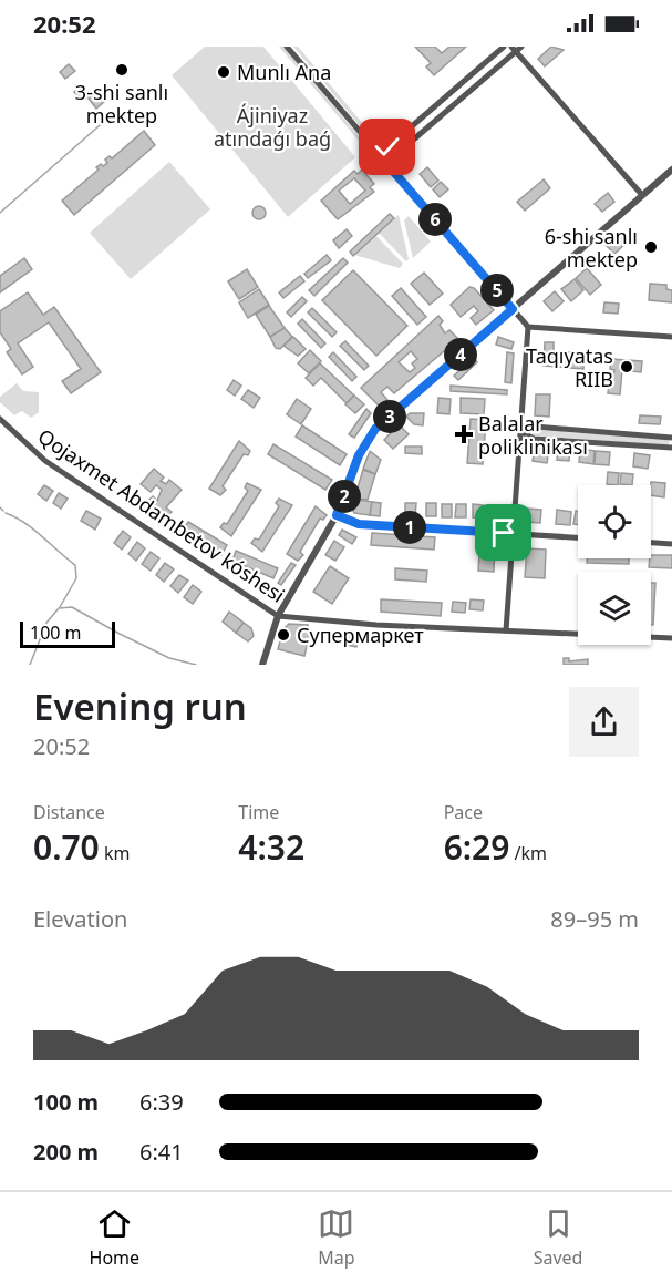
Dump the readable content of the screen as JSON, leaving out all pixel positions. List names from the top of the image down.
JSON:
{
  "streets": {
    "street": ["Qojaxmet Abdambetov kóshesi"]
  },
  "parks": ["Ájiniyaz atındaǵı baǵ"],
  "places": {
    "other": [
      "3-shi sanlı mektep",
      "Munlı Ana",
      "6-shi sanlı mektep",
      "Taqıyatas RIIB",
      "Супермаркет"
    ],
    "health": ["Balalar poliklinikası"]
  },
  "scale_bar": "100 m",
  "page": {
    "status": "20:52",
    "pins": [
      "6",
      "5",
      "4",
      "3",
      "2",
      "1"
    ],
    "scale": "100 m",
    "heading": ["Evening run", "20:52"],
    "stats": [
      ["Distance", "0.70 km"],
      ["Time", "4:32"],
      ["Pace", "6:29 /km"]
    ],
    "chart": ["Elevation", "89–95 m"],
    "list": [
      {
        "name": "100 m",
        "note": "6:39"
      },
      {
        "name": "200 m",
        "note": "6:41"
      }
    ],
    "tabs": ["Home", "Map", "Saved"]
  }
}
